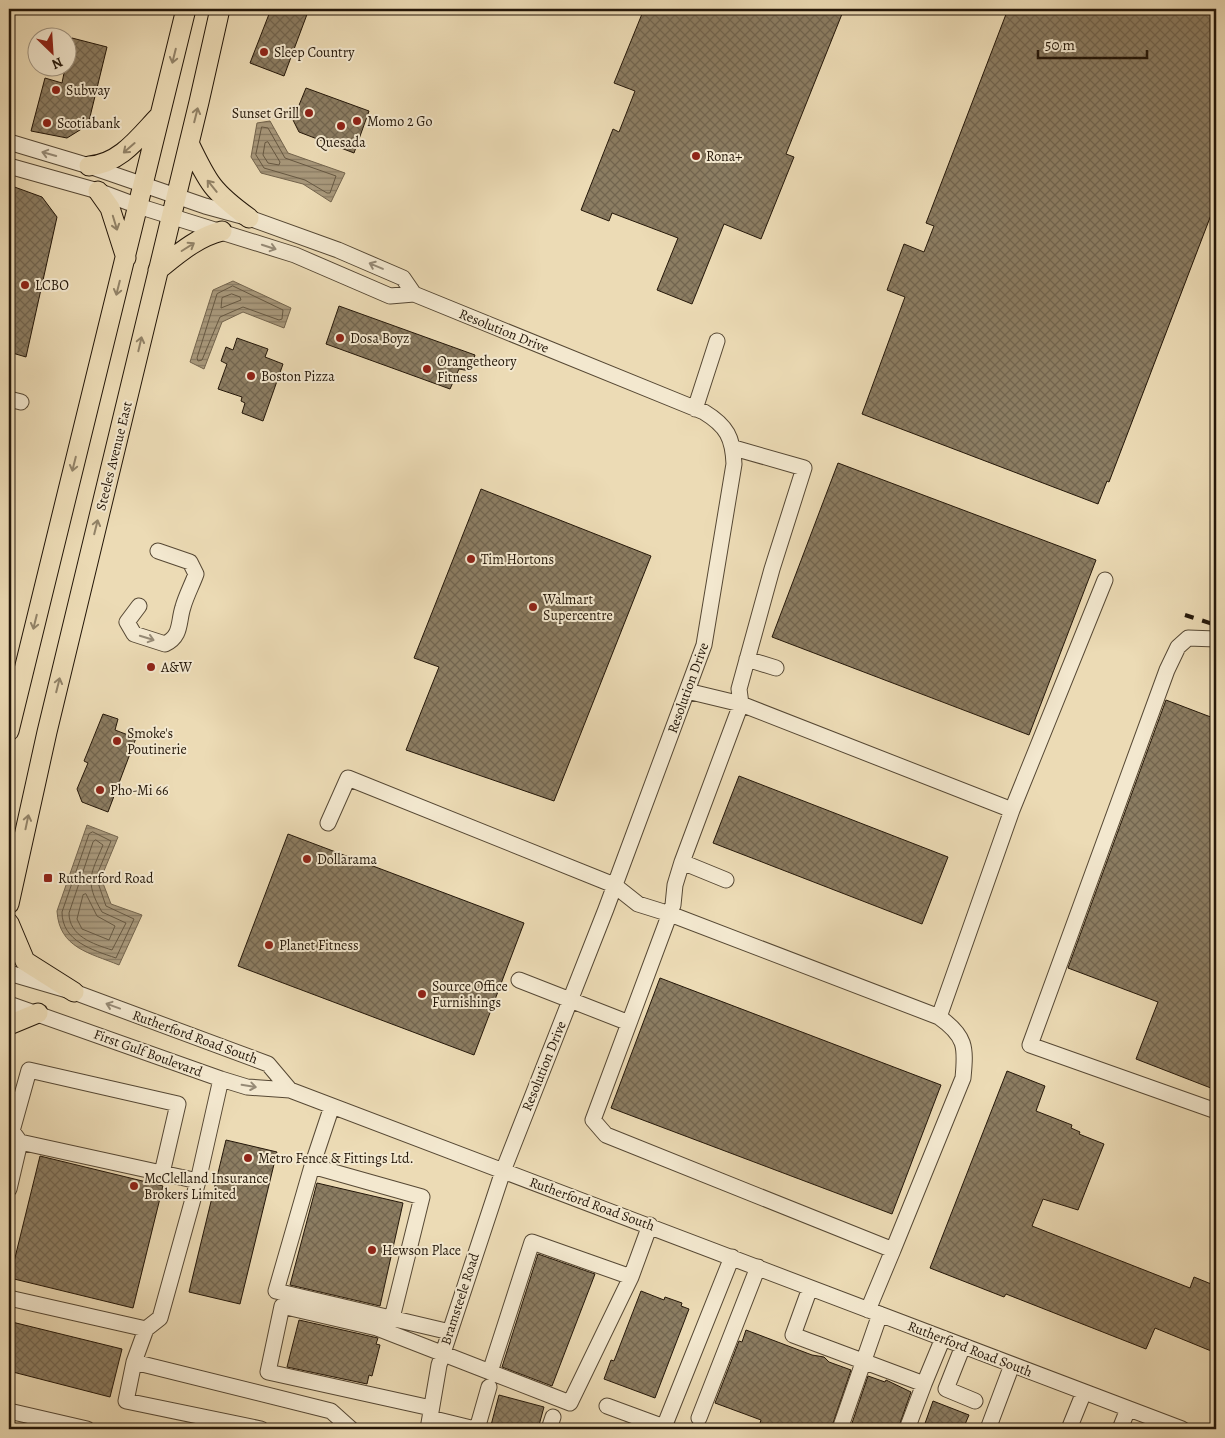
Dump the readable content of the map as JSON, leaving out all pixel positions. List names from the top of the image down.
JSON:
{
  "streets": {
    "main road": ["Steeles Avenue East"],
    "street": [
      "Resolution Drive",
      "Rutherford Road South",
      "First Gulf Boulevard",
      "Bramsteele Road"
    ]
  },
  "crossings": [
    ["Resolution Drive", "Steeles Avenue East"],
    ["Resolution Drive", "Rutherford Road South"],
    ["Resolution Drive", "Bramsteele Road"],
    ["Rutherford Road South", "First Gulf Boulevard"],
    ["Rutherford Road South", "Bramsteele Road"]
  ],
  "places": {
    "other": [
      "Sleep Country",
      "Subway",
      "Sunset Grill",
      "Momo 2 Go",
      "Scotiabank",
      "Quesada",
      "Rona+",
      "LCBO",
      "Dosa Boyz",
      "Orangetheory Fitness",
      "Boston Pizza",
      "Tim Hortons",
      "Walmart Supercentre",
      "A&W",
      "Smoke's Poutinerie",
      "Pho-Mi 66",
      "Dollarama",
      "Planet Fitness",
      "Source Office Furnishings",
      "Metro Fence & Fittings Ltd.",
      "McClelland Insurance Brokers Limited",
      "Hewson Place"
    ],
    "transit": ["Rutherford Road"]
  },
  "scale_bar": "50 m",
  "north": "bottom right"
}
